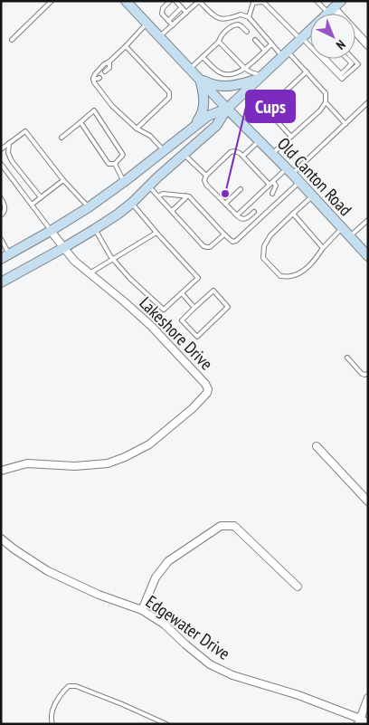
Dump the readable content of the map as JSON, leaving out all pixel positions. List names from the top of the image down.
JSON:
{
  "streets": {
    "main road": ["Old Canton Road"],
    "street": ["Lakeshore Drive", "Edgewater Drive"]
  },
  "places": ["Cups"],
  "north": "bottom right"
}
